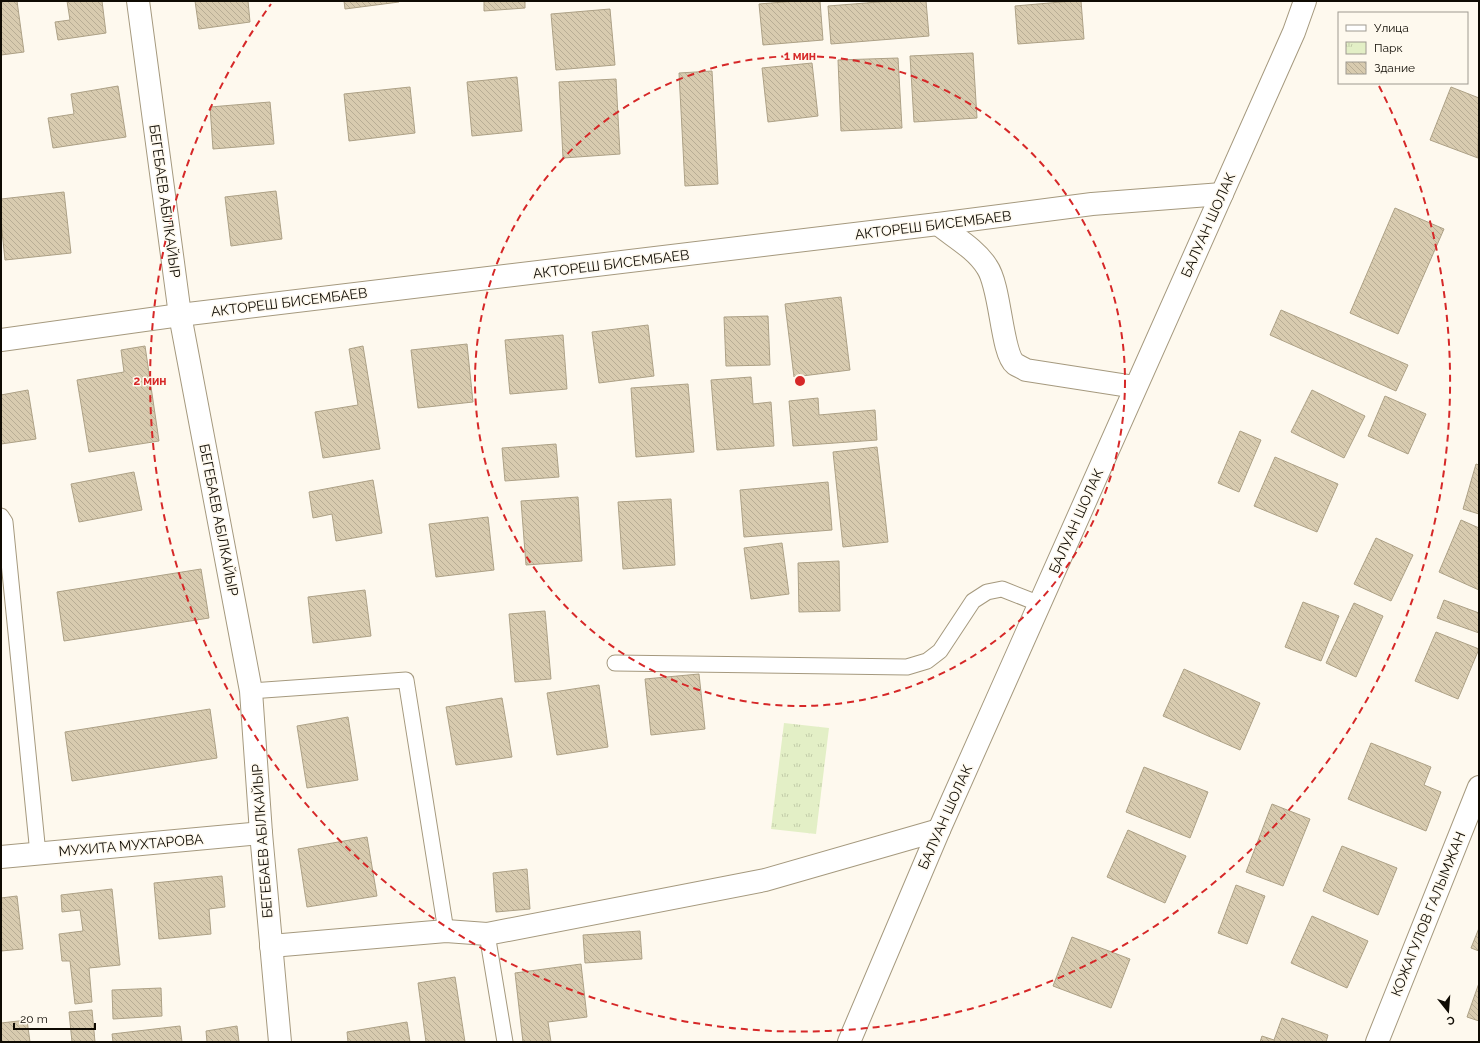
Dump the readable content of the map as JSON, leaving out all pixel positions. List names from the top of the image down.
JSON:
{
  "streets": {
    "street": [
      "БЕГЕБАЕВ АБІЛКАЙЫР",
      "АКТОРЕШ БИСЕМБАЕВ",
      "БАЛУАН ШОЛАК",
      "МУХИТА МУХТАРОВА",
      "КОЖАГУЛОВ ГАЛЫМЖАН"
    ]
  },
  "crossings": [
    ["БЕГЕБАЕВ АБІЛКАЙЫР", "АКТОРЕШ БИСЕМБАЕВ"],
    ["БЕГЕБАЕВ АБІЛКАЙЫР", "МУХИТА МУХТАРОВА"],
    ["АКТОРЕШ БИСЕМБАЕВ", "БАЛУАН ШОЛАК"]
  ],
  "legend": ["Улица", "Парк", "Здание"],
  "scale_bar": "20 m",
  "north": "bottom",
  "rings": ["1 мин", "2 мин"]
}
